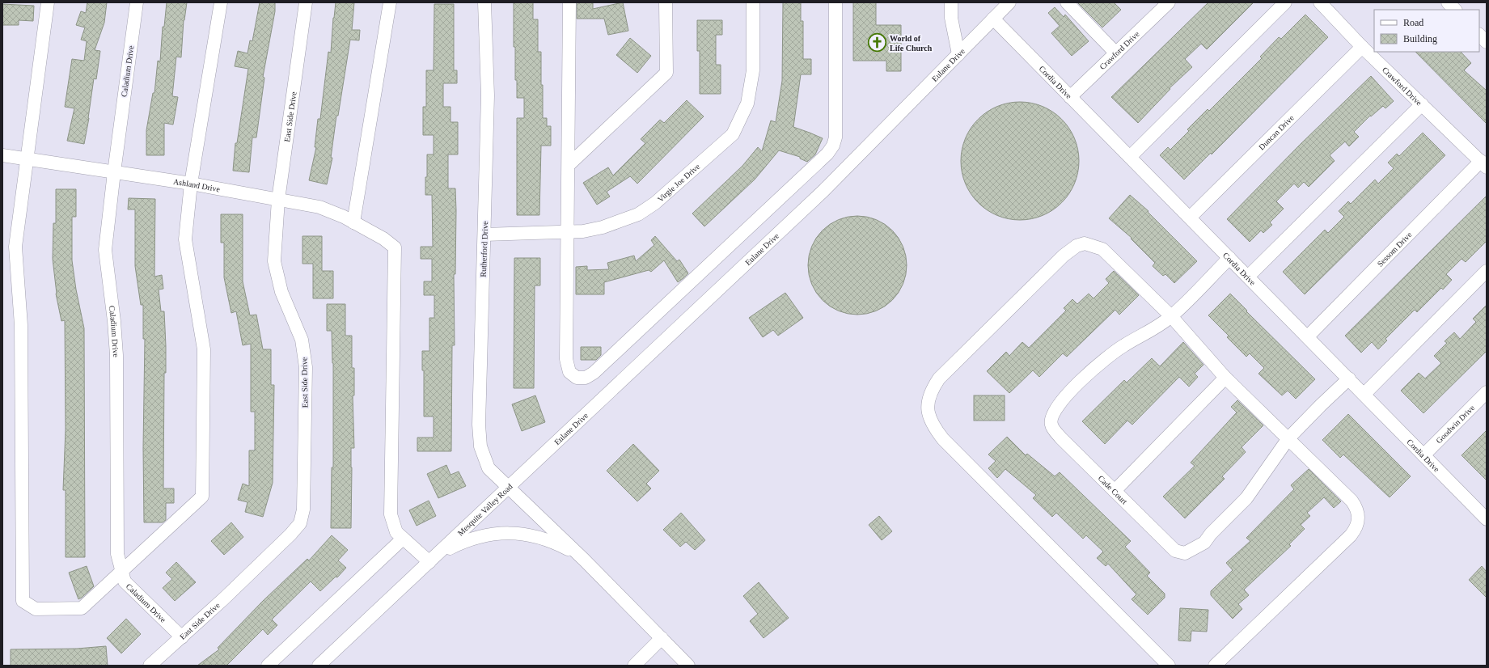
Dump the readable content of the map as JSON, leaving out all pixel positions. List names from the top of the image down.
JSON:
{
  "streets": {
    "street": [
      "Crawford Drive",
      "Eulane Drive",
      "Caladium Drive",
      "Cordia Drive",
      "East Side Drive",
      "Duncan Drive",
      "Virgie Joe Drive",
      "Ashland Drive",
      "Rutherford Drive",
      "Sessom Drive",
      "Goodwin Drive",
      "Cade Court",
      "Mesquite Valley Road"
    ]
  },
  "crossings": [
    ["Crawford Drive", "Cordia Drive"],
    ["Crawford Drive", "Duncan Drive"],
    ["Crawford Drive", "Sessom Drive"],
    ["Eulane Drive", "Cordia Drive"],
    ["Eulane Drive", "Rutherford Drive"],
    ["Eulane Drive", "Mesquite Valley Road"],
    ["Caladium Drive", "East Side Drive"],
    ["Caladium Drive", "Ashland Drive"],
    ["Cordia Drive", "Duncan Drive"],
    ["Cordia Drive", "Sessom Drive"],
    ["Cordia Drive", "Goodwin Drive"],
    ["Cordia Drive", "Cade Court"],
    ["East Side Drive", "Ashland Drive"],
    ["Virgie Joe Drive", "Rutherford Drive"],
    ["Rutherford Drive", "Mesquite Valley Road"]
  ],
  "places": {
    "church": ["World of Life Church"]
  },
  "legend": ["Road", "Building"]
}
